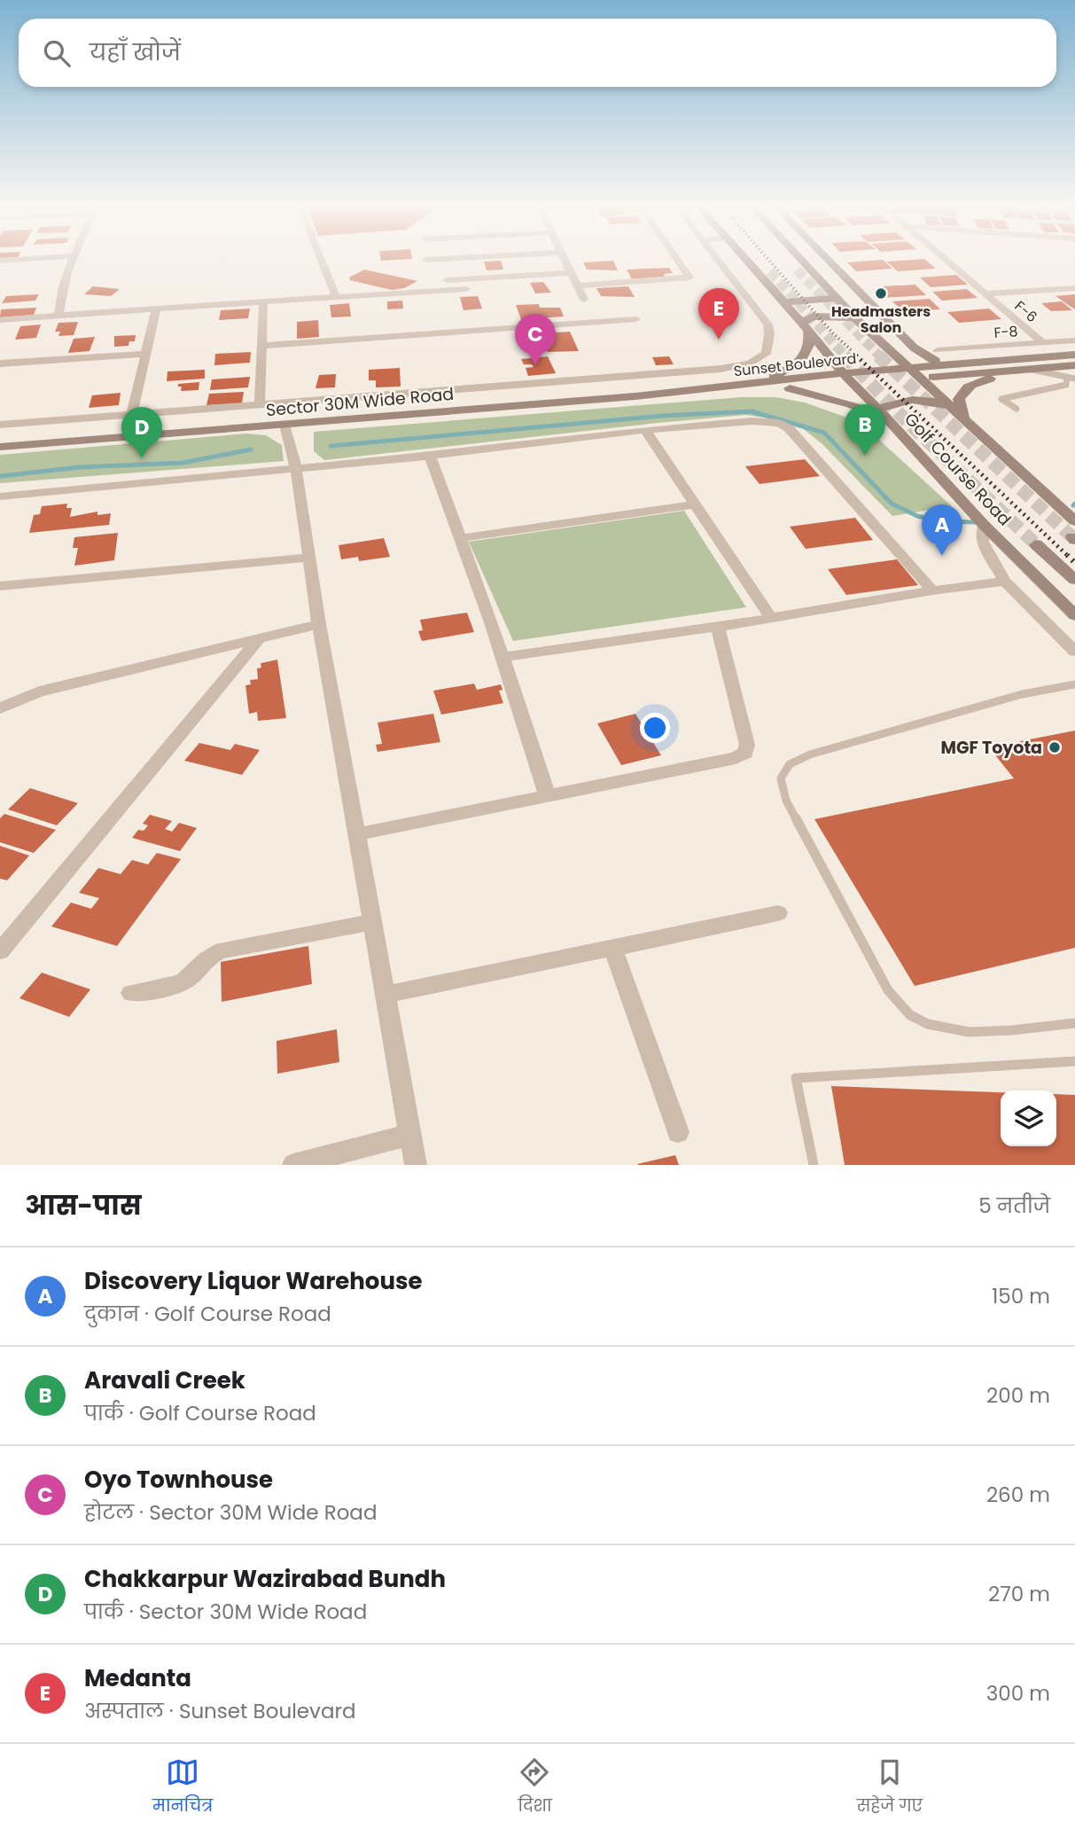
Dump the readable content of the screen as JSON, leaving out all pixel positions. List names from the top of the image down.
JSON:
{
  "streets": {
    "main road": ["Sunset Boulevard", "Sector 30M Wide Road", "Golf Course Road"],
    "street": ["F-6", "F-8"]
  },
  "crossings": [
    ["F-6", "F-8"],
    ["Sunset Boulevard", "Sector 30M Wide Road"],
    ["Sunset Boulevard", "Golf Course Road"]
  ],
  "places": ["Headmasters Salon", "MGF Toyota"],
  "page": {
    "search": "यहाँ खोजें",
    "pins": [
      "E",
      "C",
      "B",
      "D",
      "A"
    ],
    "heading": ["आस-पास", "5 नतीजे"],
    "list": [
      {
        "mark": "A",
        "name": "Discovery Liquor Warehouse",
        "note": "दुकान · Golf Course Road",
        "value": "150 m"
      },
      {
        "mark": "B",
        "name": "Aravali Creek",
        "note": "पार्क · Golf Course Road",
        "value": "200 m"
      },
      {
        "mark": "C",
        "name": "Oyo Townhouse",
        "note": "होटल · Sector 30M Wide Road",
        "value": "260 m"
      },
      {
        "mark": "D",
        "name": "Chakkarpur Wazirabad Bundh",
        "note": "पार्क · Sector 30M Wide Road",
        "value": "270 m"
      },
      {
        "mark": "E",
        "name": "Medanta",
        "note": "अस्पताल · Sunset Boulevard",
        "value": "300 m"
      }
    ],
    "nav": ["मानचित्र", "दिशा", "सहेजे गए"]
  }
}
